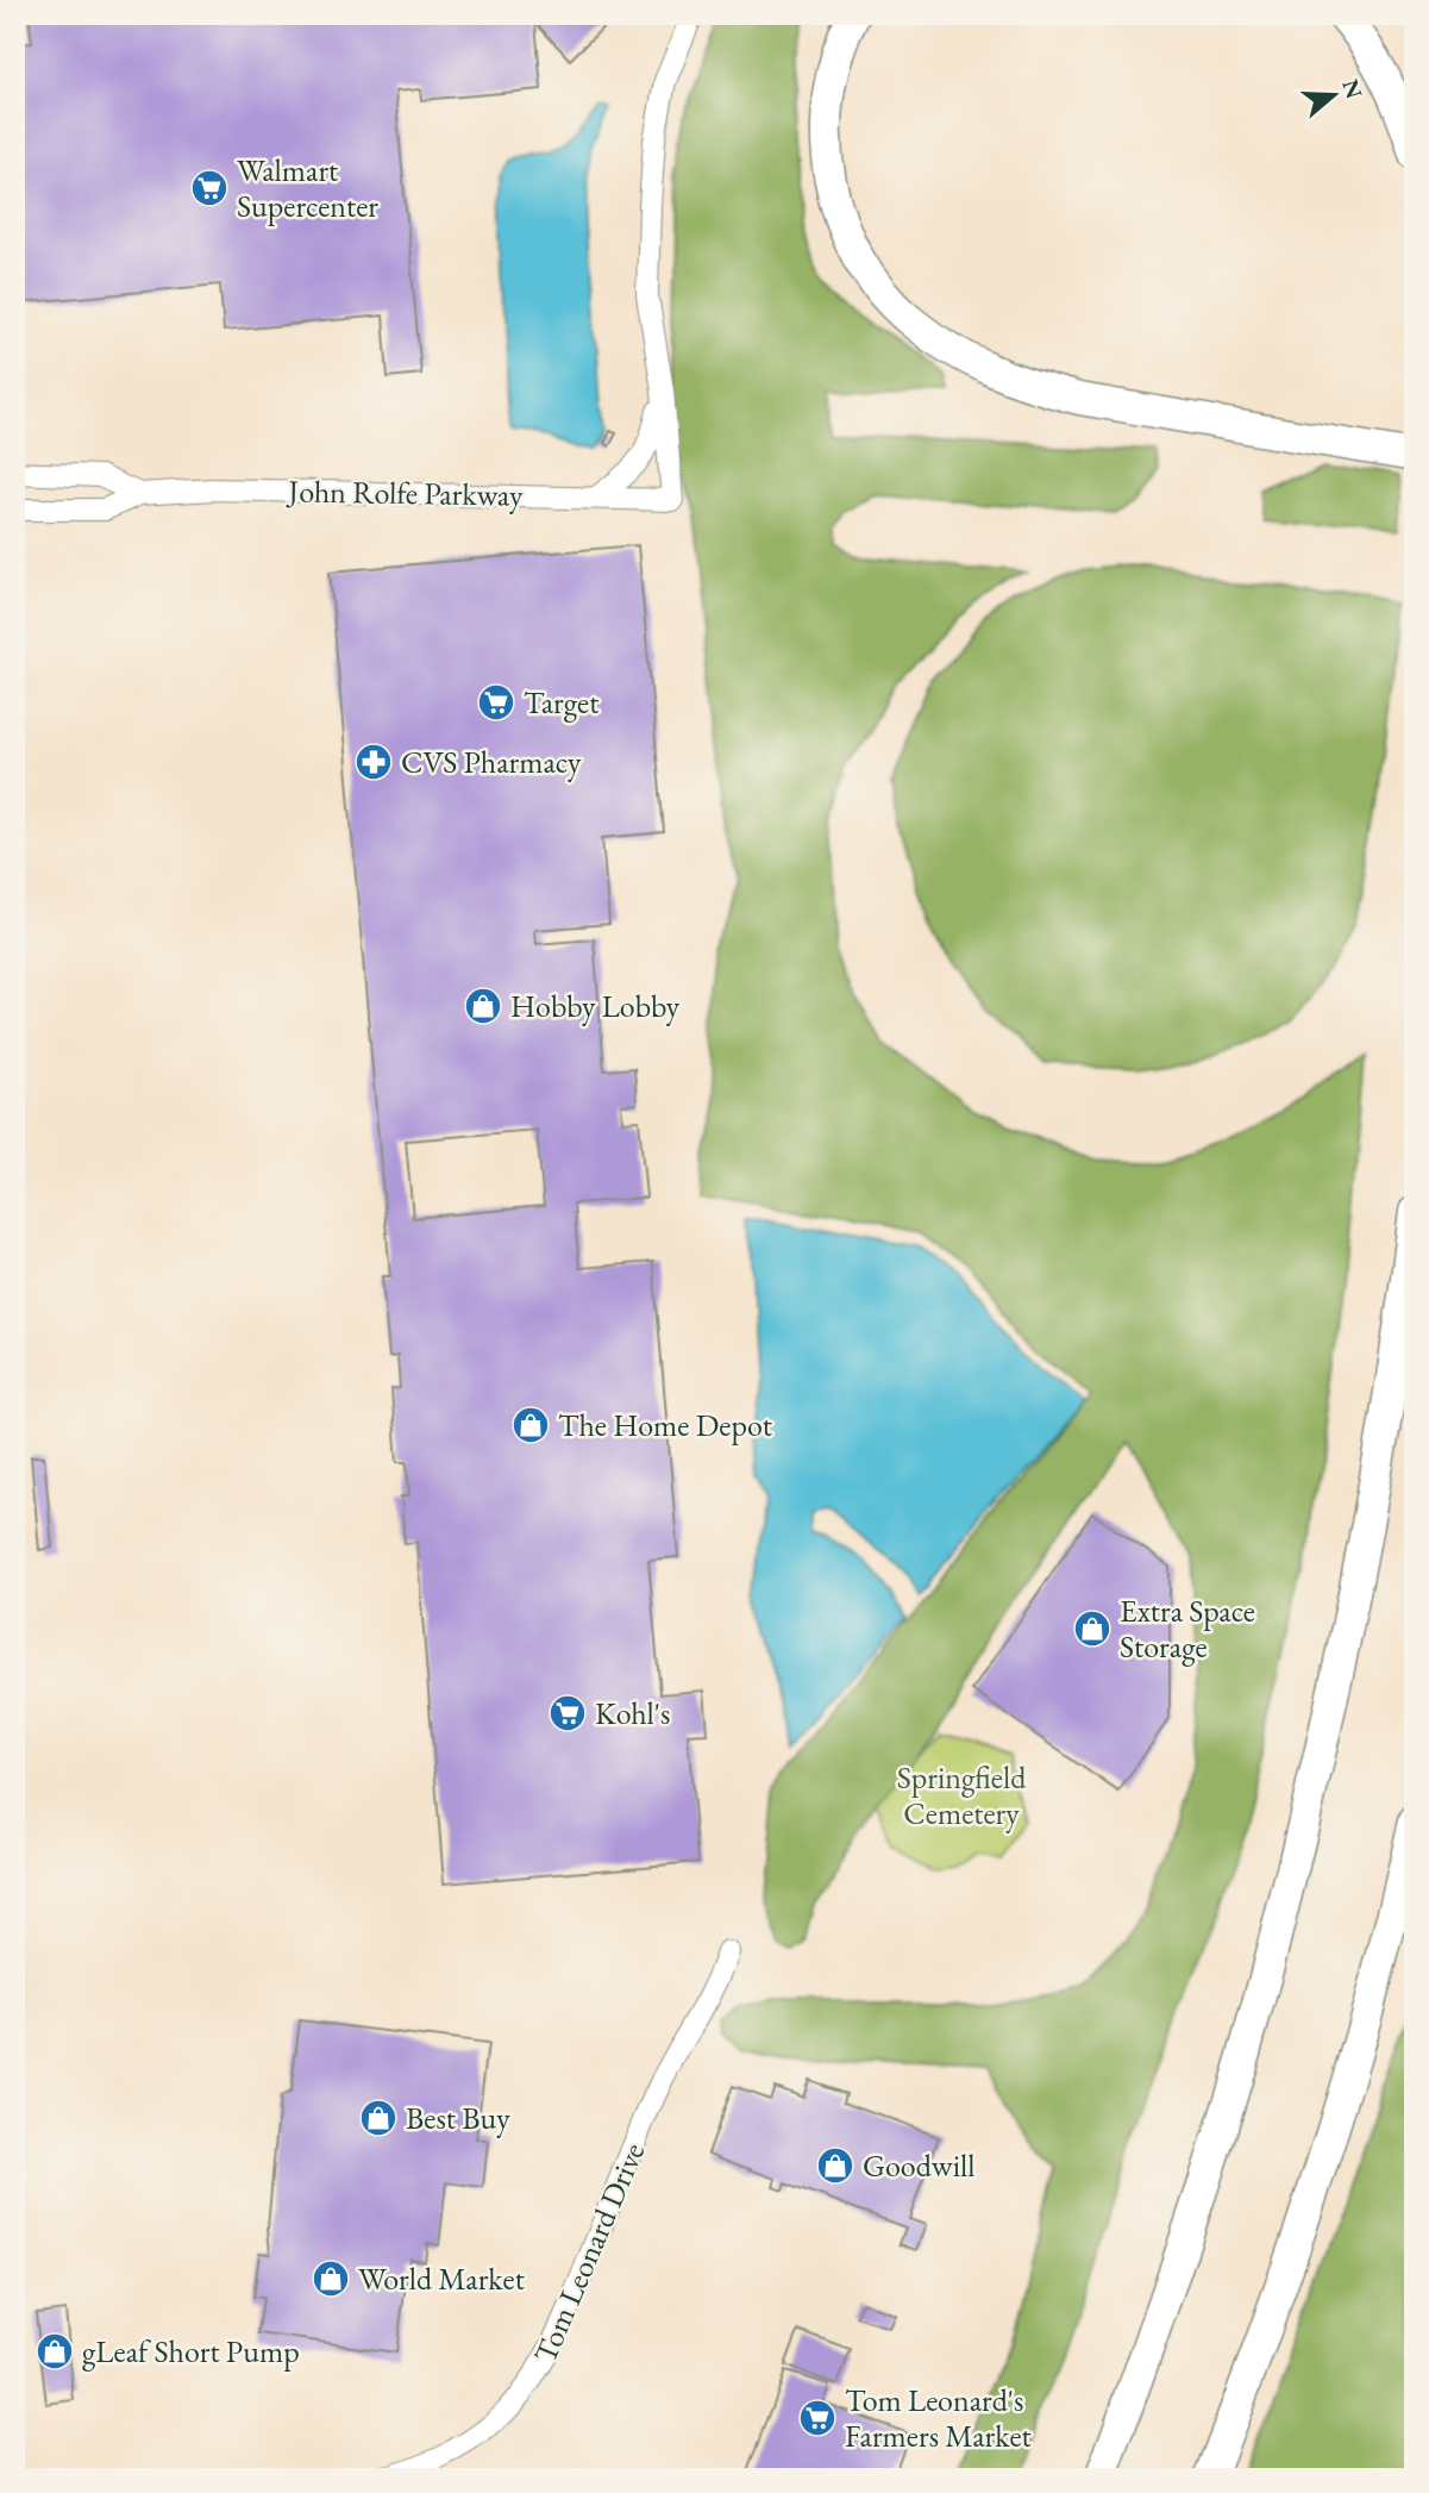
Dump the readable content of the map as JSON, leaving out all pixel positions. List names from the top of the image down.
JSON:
{
  "streets": {
    "street": ["John Rolfe Parkway", "Tom Leonard Drive"]
  },
  "parks": ["Springfield Cemetery"],
  "places": {
    "supermarket": [
      "Walmart Supercenter",
      "Target",
      "Kohl's",
      "Tom Leonard's Farmers Market"
    ],
    "pharmacy": ["CVS Pharmacy"],
    "shop": [
      "Hobby Lobby",
      "The Home Depot",
      "Extra Space Storage",
      "Best Buy",
      "Goodwill",
      "World Market",
      "gLeaf Short Pump"
    ]
  },
  "north": "right"
}
